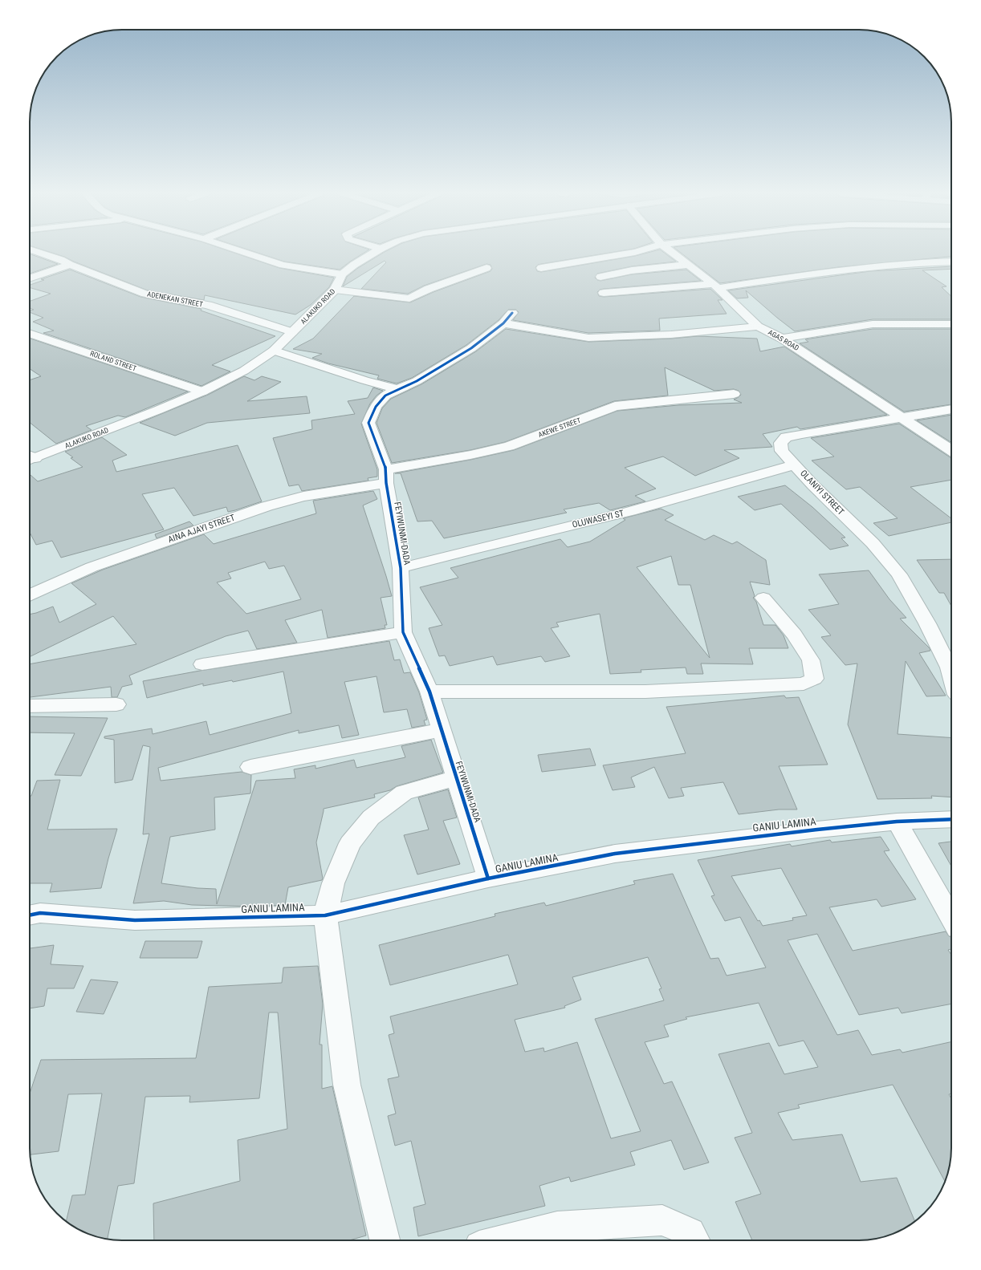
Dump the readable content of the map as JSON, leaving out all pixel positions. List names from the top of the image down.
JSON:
{
  "streets": {
    "street": [
      "ADENEKAN STREET",
      "ALAKUKO ROAD",
      "AGAS ROAD",
      "ROLAND STREET",
      "AKEWE STREET",
      "OLANIYI STREET",
      "OLUWASEYI ST",
      "AINA AJAYI STREET",
      "FEYIWUNMI-DADA",
      "GANIU LAMINA"
    ]
  },
  "crossings": [
    ["ADENEKAN STREET", "ALAKUKO ROAD"],
    ["ALAKUKO ROAD", "ROLAND STREET"],
    ["AGAS ROAD", "OLANIYI STREET"],
    ["AKEWE STREET", "AINA AJAYI STREET"],
    ["AKEWE STREET", "FEYIWUNMI-DADA"],
    ["OLANIYI STREET", "OLUWASEYI ST"],
    ["OLUWASEYI ST", "FEYIWUNMI-DADA"],
    ["AINA AJAYI STREET", "FEYIWUNMI-DADA"],
    ["FEYIWUNMI-DADA", "GANIU LAMINA"]
  ]
}
